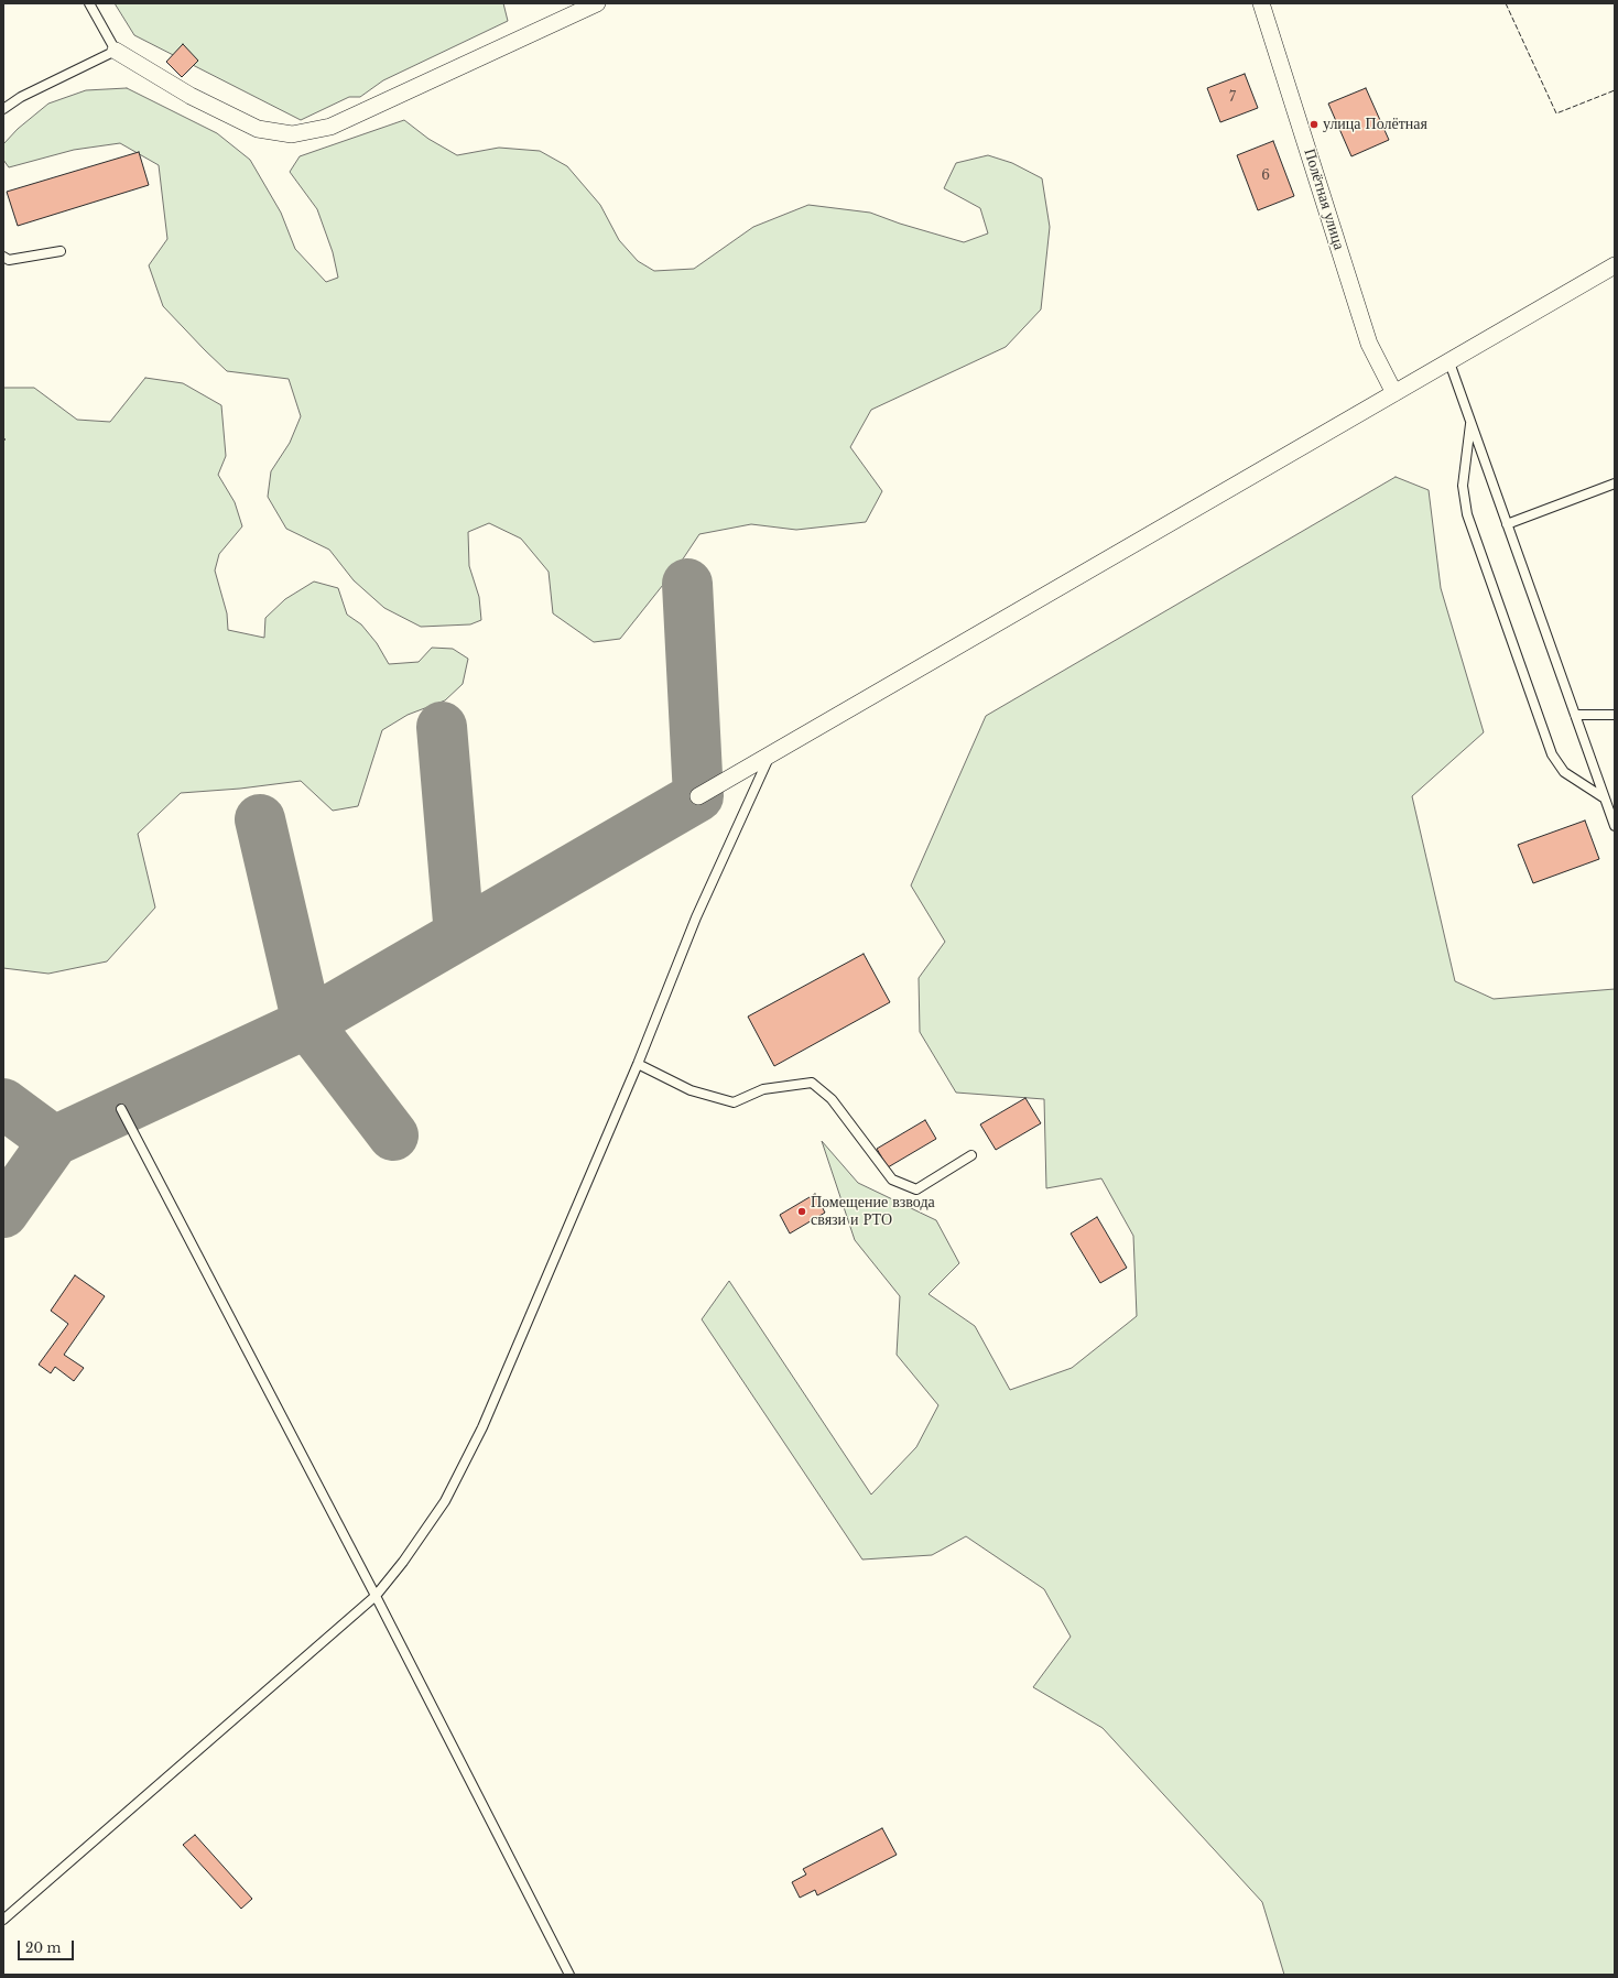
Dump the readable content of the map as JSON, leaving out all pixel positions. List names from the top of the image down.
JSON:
{
  "streets": {
    "street": ["Полётная улица"]
  },
  "places": ["улица Полётная", "Помещение взвода связи и РТО"],
  "house_numbers": ["7", "6"],
  "scale_bar": "20 m"
}
